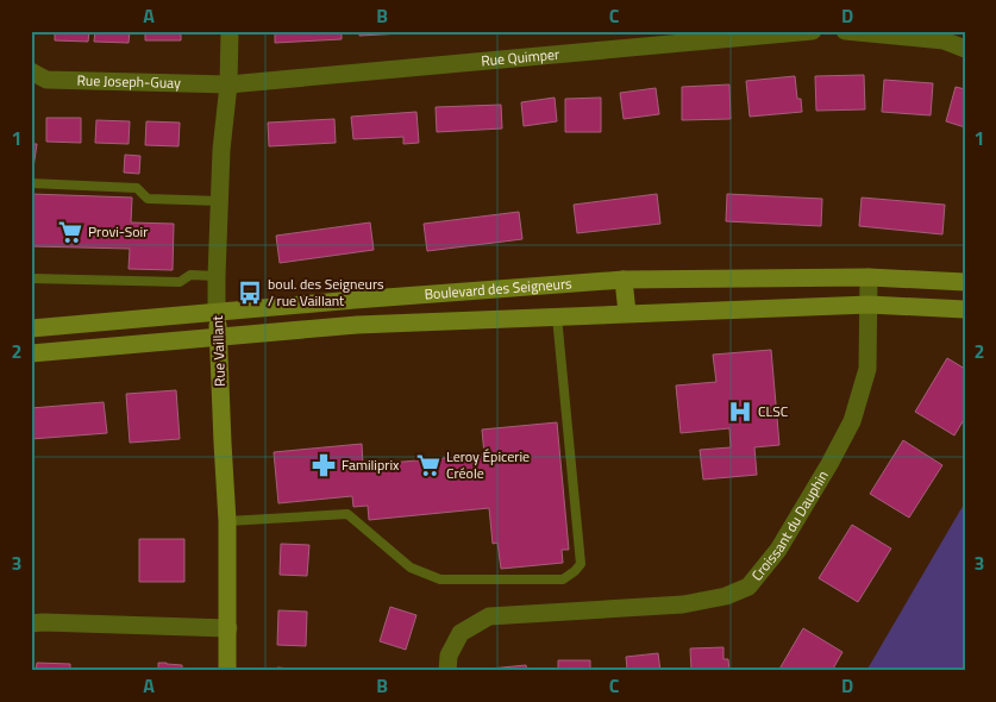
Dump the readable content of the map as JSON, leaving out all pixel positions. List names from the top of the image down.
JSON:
{
  "streets": {
    "street": [
      "Rue Quimper",
      "Rue Joseph-Guay",
      "Boulevard des Seigneurs",
      "Rue Vaillant",
      "Croissant du Dauphin"
    ]
  },
  "crossings": [
    ["Rue Quimper", "Rue Joseph-Guay"],
    ["Rue Quimper", "Rue Vaillant"],
    ["Rue Joseph-Guay", "Rue Vaillant"],
    ["Boulevard des Seigneurs", "Rue Vaillant"],
    ["Boulevard des Seigneurs", "Croissant du Dauphin"]
  ],
  "places": {
    "supermarket": ["Provi-Soir", "Leroy Épicerie Créole"],
    "bus stop": ["boul. des Seigneurs / rue Vaillant"],
    "hospital": ["CLSC"],
    "pharmacy": ["Familiprix"]
  },
  "grid": {
    "columns": [
      "A",
      "B",
      "C",
      "D"
    ],
    "rows": ["1", "2", "3"]
  }
}
